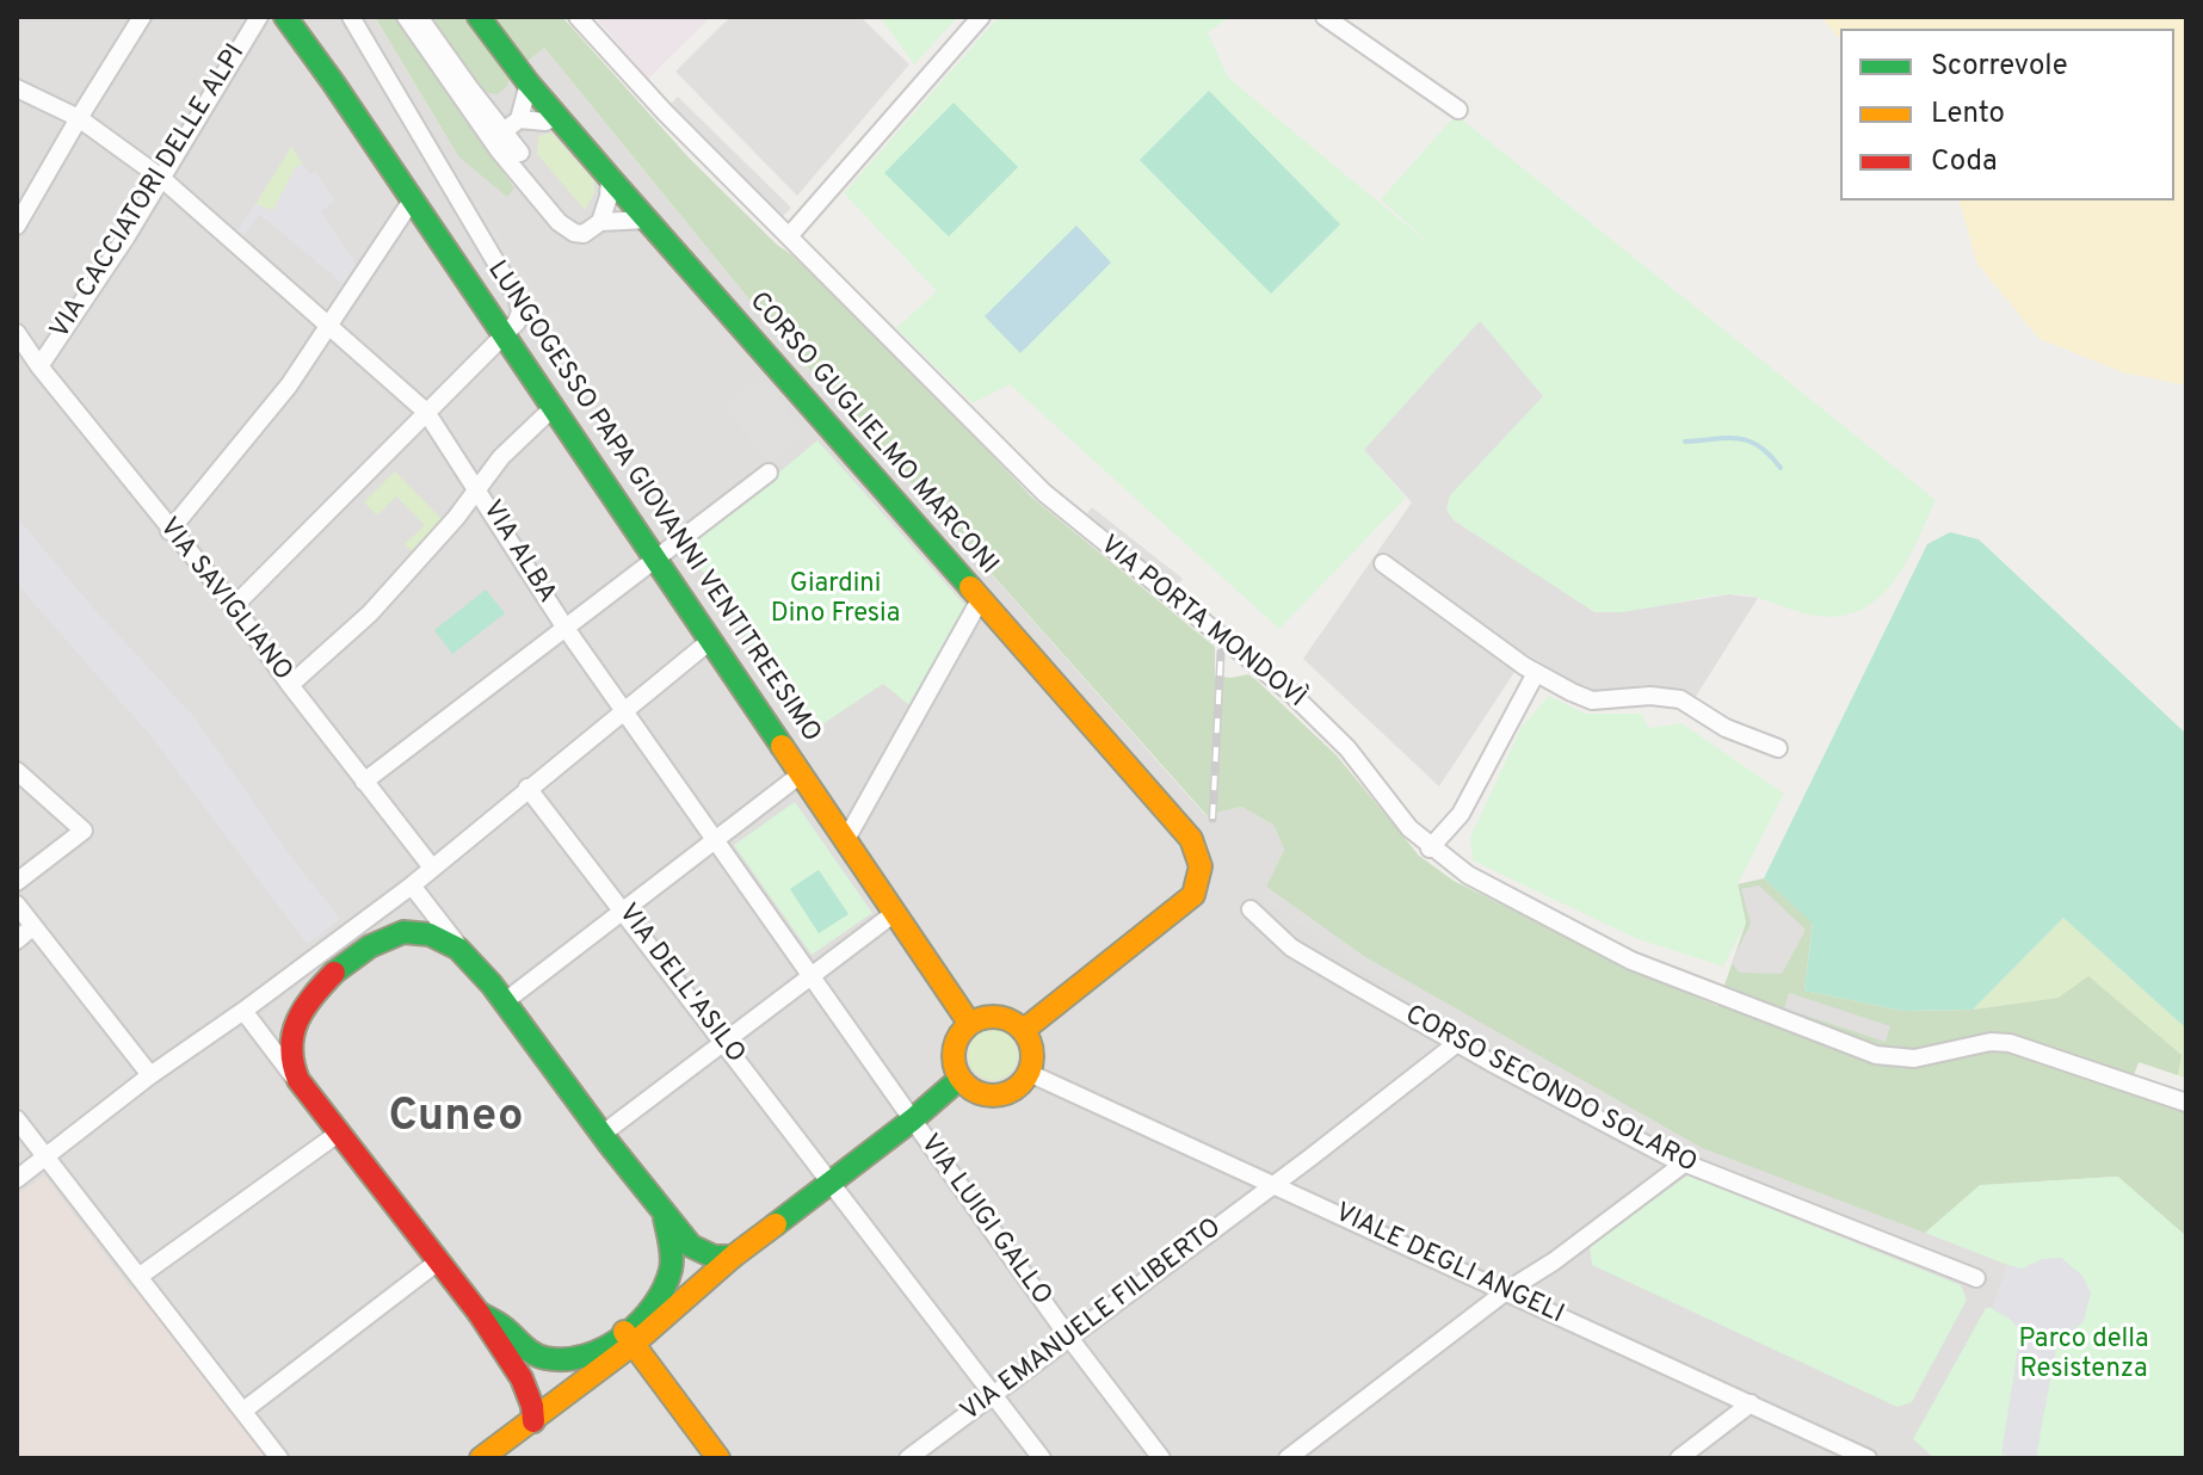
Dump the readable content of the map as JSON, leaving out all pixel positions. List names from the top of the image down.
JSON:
{
  "streets": {
    "street": [
      "VIA CACCIATORI DELLE ALPI",
      "CORSO GUGLIELMO MARCONI",
      "LUNGOGESSO PAPA GIOVANNI VENTITREESIMO",
      "VIA ALBA",
      "VIA SAVIGLIANO",
      "VIA PORTA MONDOVÌ",
      "VIA DELL'ASILO",
      "CORSO SECONDO SOLARO",
      "VIA LUIGI GALLO",
      "VIALE DEGLI ANGELI",
      "VIA EMANUELE FILIBERTO"
    ]
  },
  "crossings": [
    ["VIA CACCIATORI DELLE ALPI", "VIA ALBA"],
    ["VIA CACCIATORI DELLE ALPI", "VIA SAVIGLIANO"],
    ["CORSO GUGLIELMO MARCONI", "LUNGOGESSO PAPA GIOVANNI VENTITREESIMO"],
    ["CORSO GUGLIELMO MARCONI", "VIALE DEGLI ANGELI"],
    ["LUNGOGESSO PAPA GIOVANNI VENTITREESIMO", "VIALE DEGLI ANGELI"],
    ["VIA ALBA", "VIA LUIGI GALLO"],
    ["VIA DELL'ASILO", "VIA EMANUELE FILIBERTO"],
    ["CORSO SECONDO SOLARO", "VIA EMANUELE FILIBERTO"],
    ["VIA LUIGI GALLO", "VIA EMANUELE FILIBERTO"],
    ["VIALE DEGLI ANGELI", "VIA EMANUELE FILIBERTO"]
  ],
  "districts": ["Cuneo"],
  "parks": ["Giardini Dino Fresia", "Parco della Resistenza"],
  "legend": ["Scorrevole", "Lento", "Coda"]
}
